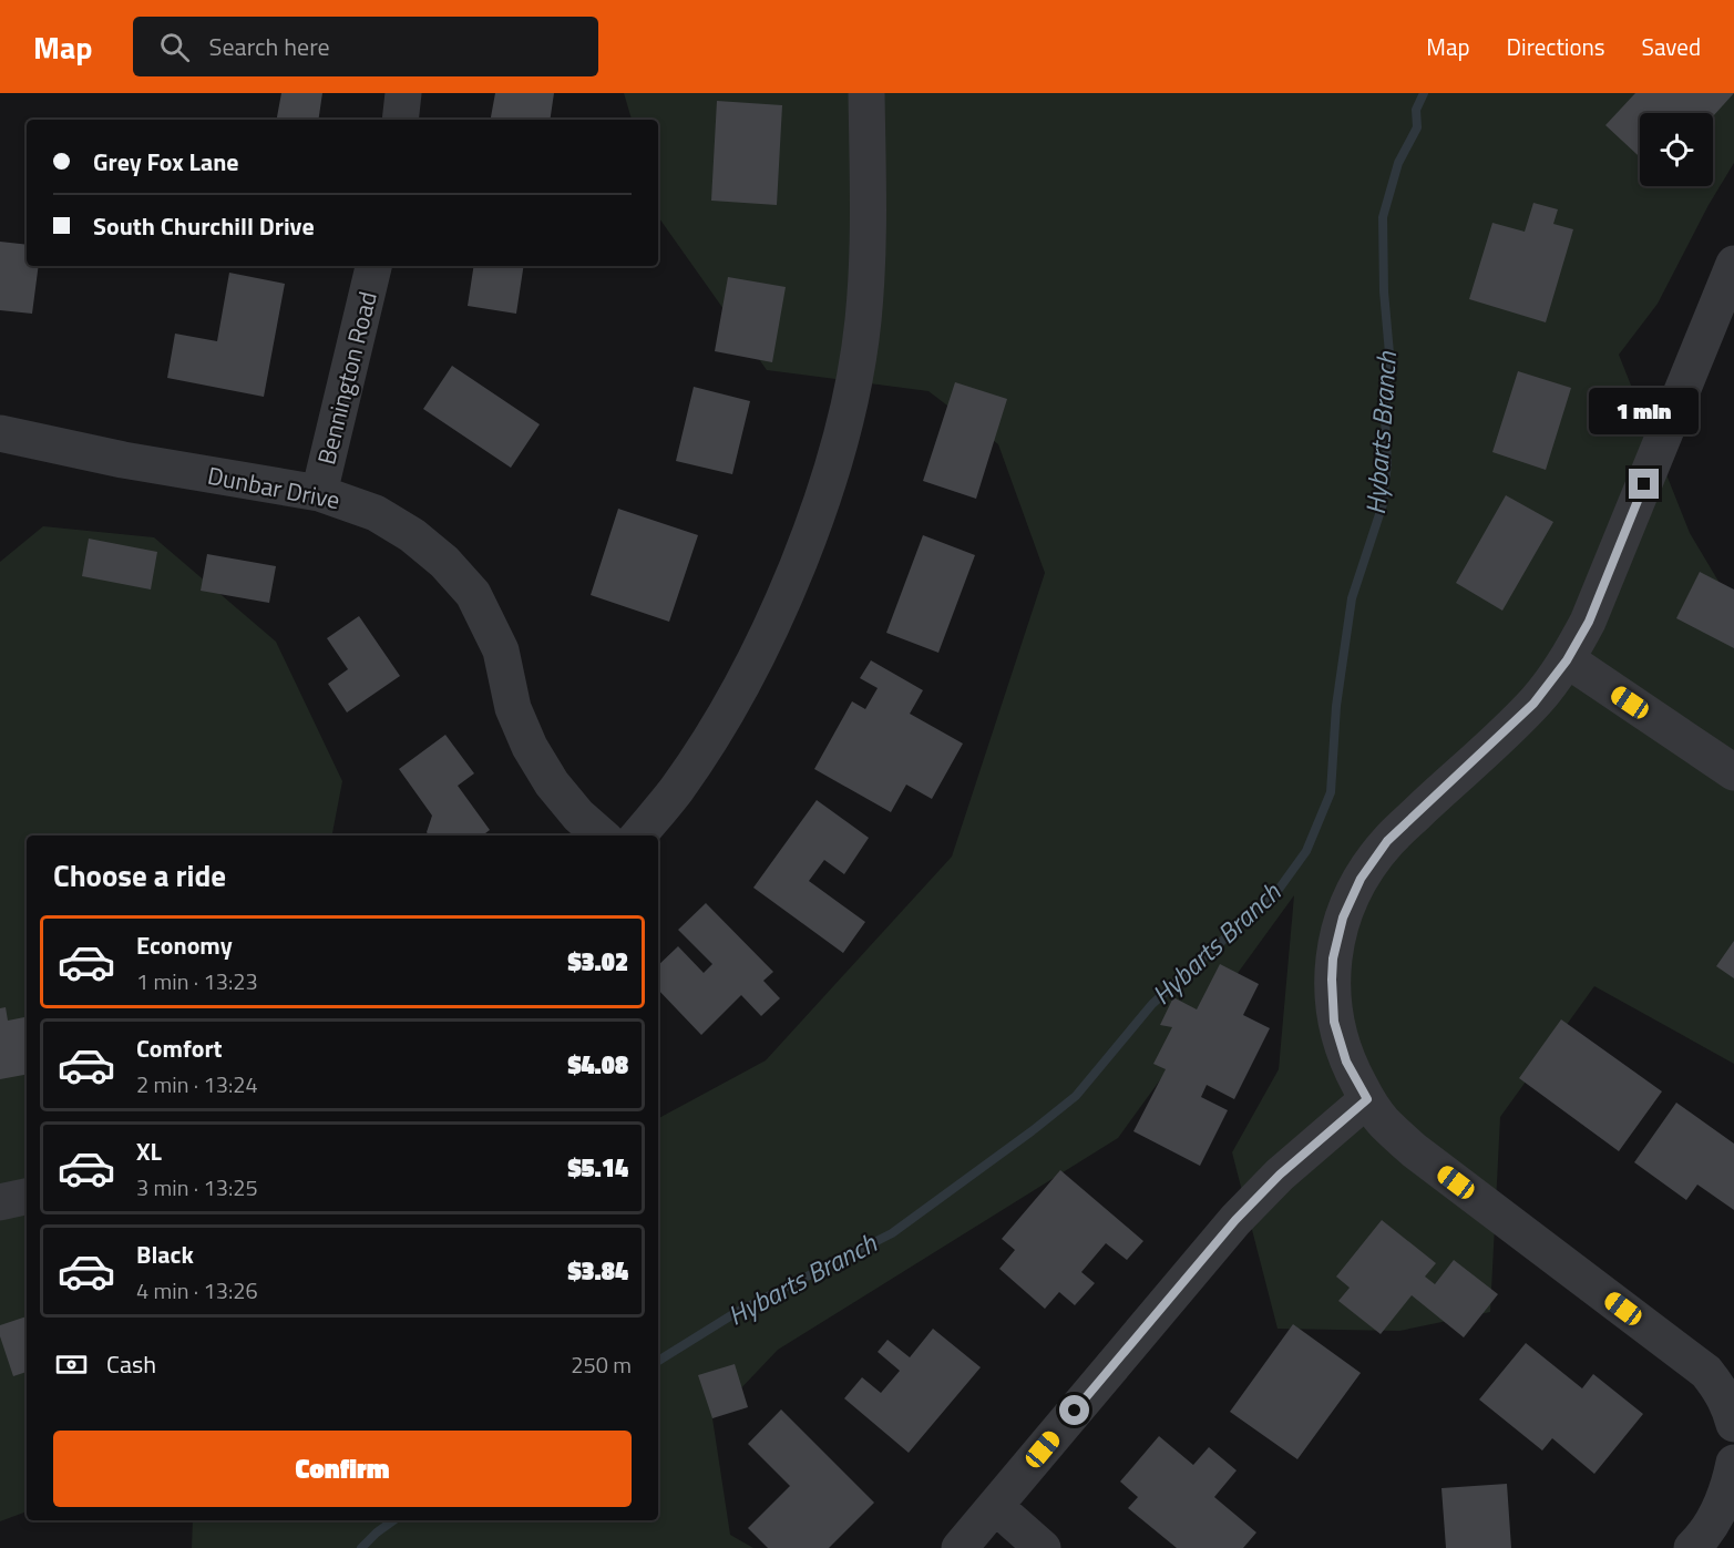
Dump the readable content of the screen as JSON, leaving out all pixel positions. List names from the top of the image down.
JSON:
{
  "streets": {
    "street": ["Bennington Road", "Dunbar Drive"]
  },
  "crossings": [
    ["Bennington Road", "Dunbar Drive"]
  ],
  "water": ["Hybarts Branch"],
  "page": {
    "header": "Map",
    "search": "Search here",
    "nav": ["Map", "Directions", "Saved"],
    "banner": ["Grey Fox Lane", "South Churchill Drive"],
    "bubble": "1 min",
    "heading": "Choose a ride",
    "list": [
      {
        "name": "Economy",
        "note": "1 min · 13:23",
        "value": "$3.02"
      },
      {
        "name": "Comfort",
        "note": "2 min · 13:24",
        "value": "$4.08"
      },
      {
        "name": "XL",
        "note": "3 min · 13:25",
        "value": "$5.14"
      },
      {
        "name": "Black",
        "note": "4 min · 13:26",
        "value": "$3.84"
      }
    ],
    "pay": ["Cash", "250 m"],
    "buttons": "Confirm"
  }
}
